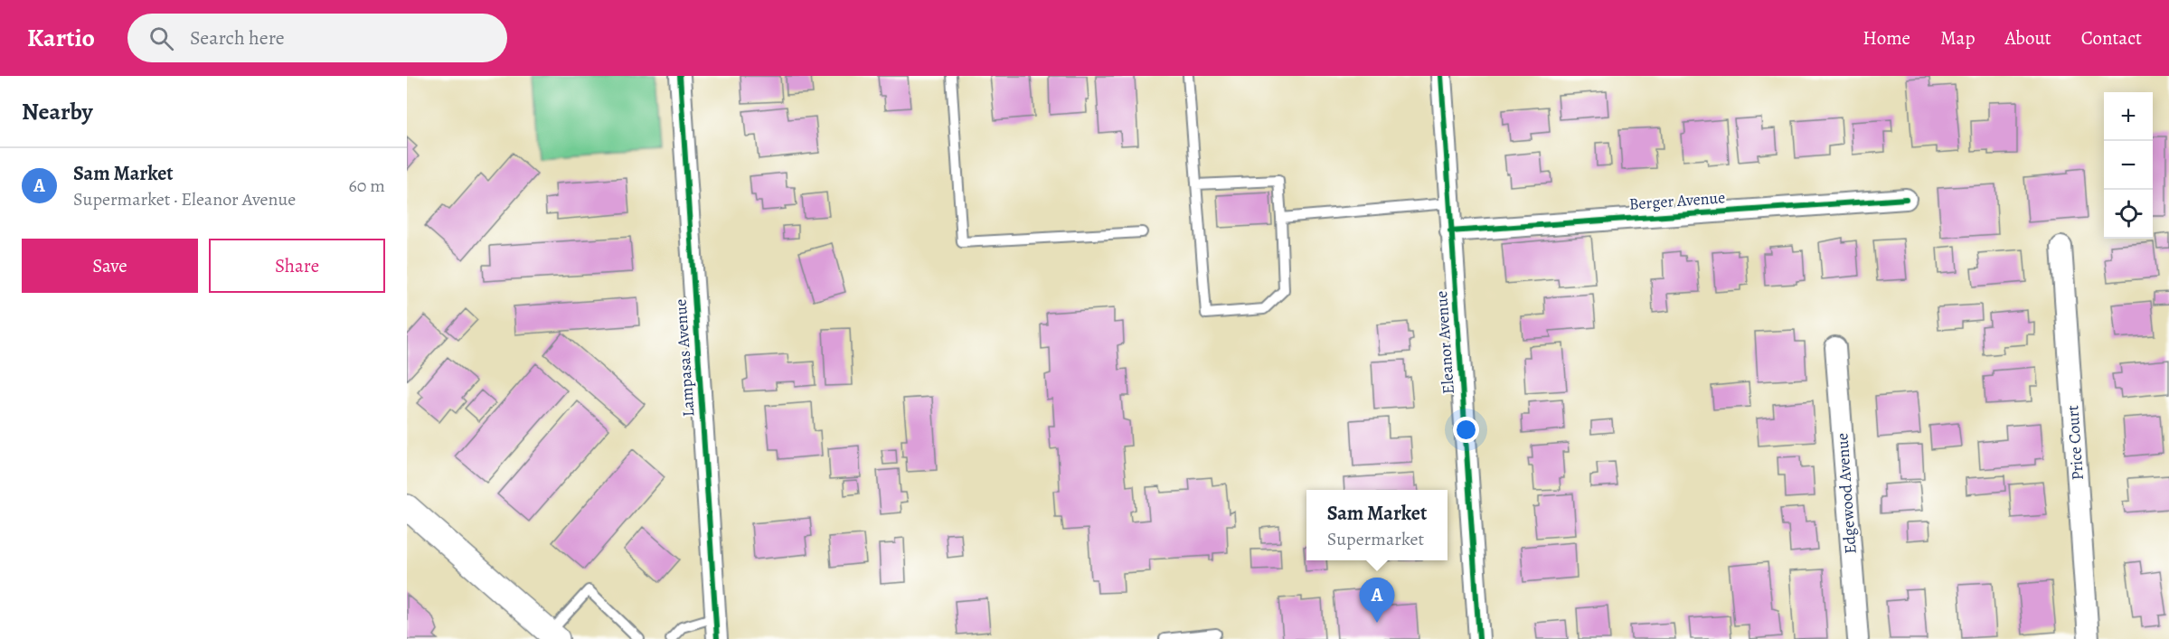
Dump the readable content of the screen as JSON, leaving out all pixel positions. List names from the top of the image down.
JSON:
{
  "streets": {
    "street": [
      "Berger Avenue",
      "Eleanor Avenue",
      "Lampasas Avenue",
      "Price Court",
      "Edgewood Avenue"
    ]
  },
  "crossings": [
    ["Berger Avenue", "Eleanor Avenue"]
  ],
  "page": {
    "header": "Kartio",
    "search": "Search here",
    "nav": [
      "Home",
      "Map",
      "About",
      "Contact"
    ],
    "heading": "Nearby",
    "map_buttons": ["+", "−"],
    "list": [
      {
        "mark": "A",
        "name": "Sam Market",
        "note": "Supermarket · Eleanor Avenue",
        "value": "60 m"
      }
    ],
    "buttons": ["Save", "Share"],
    "popup": ["Sam Market", "Supermarket"],
    "pins": "A"
  }
}
